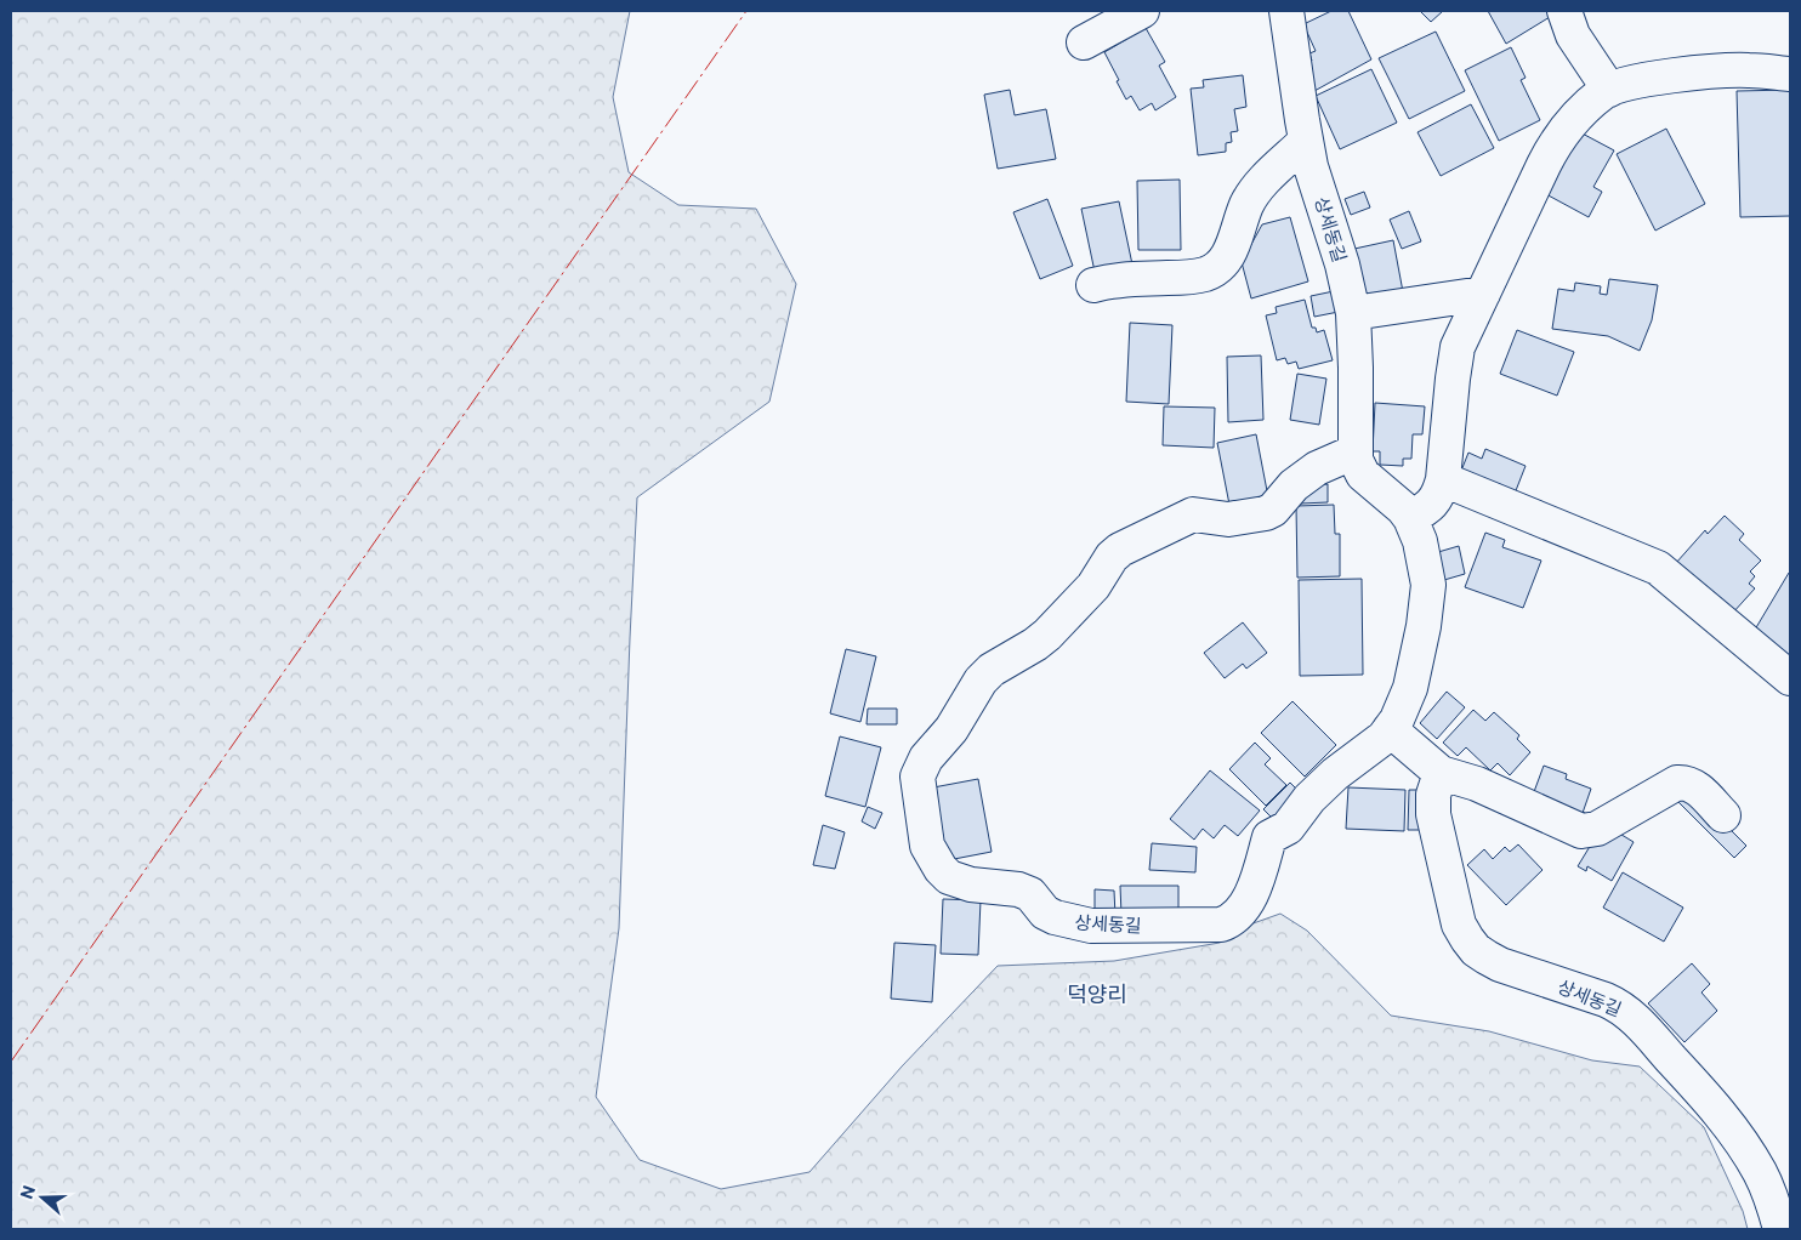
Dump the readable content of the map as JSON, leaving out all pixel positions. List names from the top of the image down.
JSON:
{
  "streets": {
    "lane": ["상세동길"]
  },
  "districts": ["덕양리"],
  "north": "left"
}
